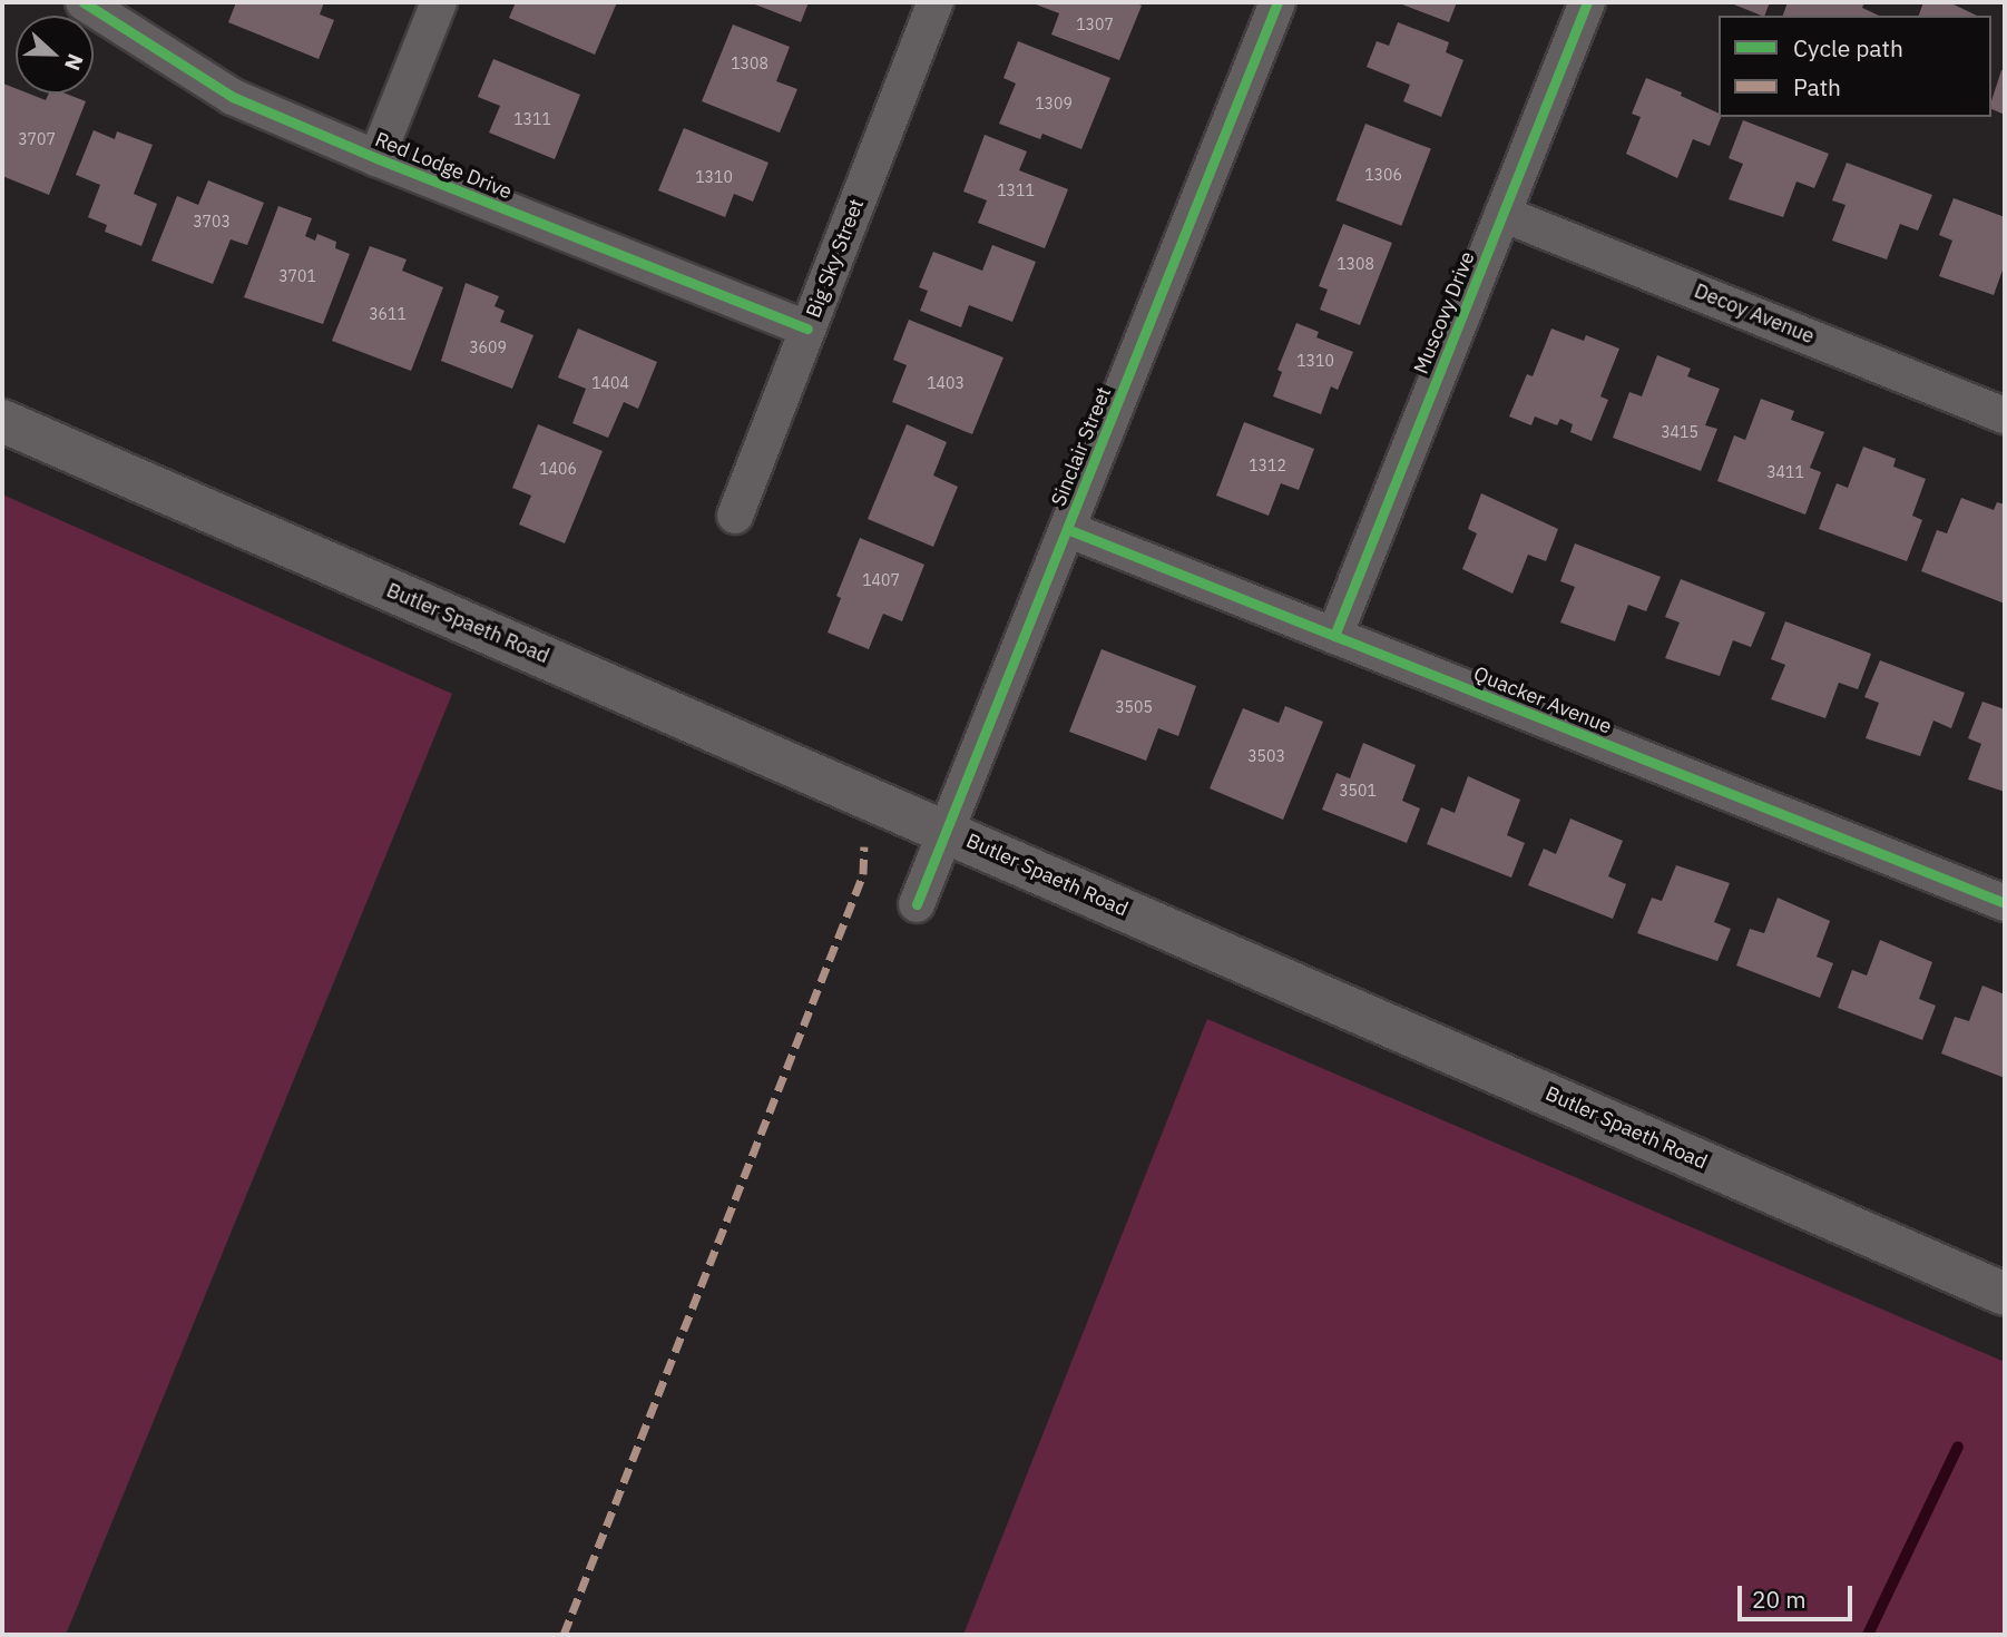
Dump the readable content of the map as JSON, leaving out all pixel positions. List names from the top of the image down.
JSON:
{
  "streets": {
    "main road": ["Butler Spaeth Road"],
    "street": [
      "Red Lodge Drive",
      "Big Sky Street",
      "Muscovy Drive",
      "Decoy Avenue",
      "Sinclair Street",
      "Quacker Avenue"
    ]
  },
  "crossings": [
    ["Red Lodge Drive", "Big Sky Street"],
    ["Muscovy Drive", "Decoy Avenue"],
    ["Muscovy Drive", "Quacker Avenue"],
    ["Sinclair Street", "Butler Spaeth Road"],
    ["Sinclair Street", "Quacker Avenue"]
  ],
  "house_numbers": [
    "1307",
    "1308",
    "1309",
    "1311",
    "3707",
    "1306",
    "1310",
    "1311",
    "3703",
    "1308",
    "3701",
    "3611",
    "3609",
    "1310",
    "1404",
    "1403",
    "3415",
    "1312",
    "1406",
    "3411",
    "1407",
    "3505",
    "3503",
    "3501"
  ],
  "legend": ["Cycle path", "Path"],
  "scale_bar": "20 m",
  "north": "right"
}
